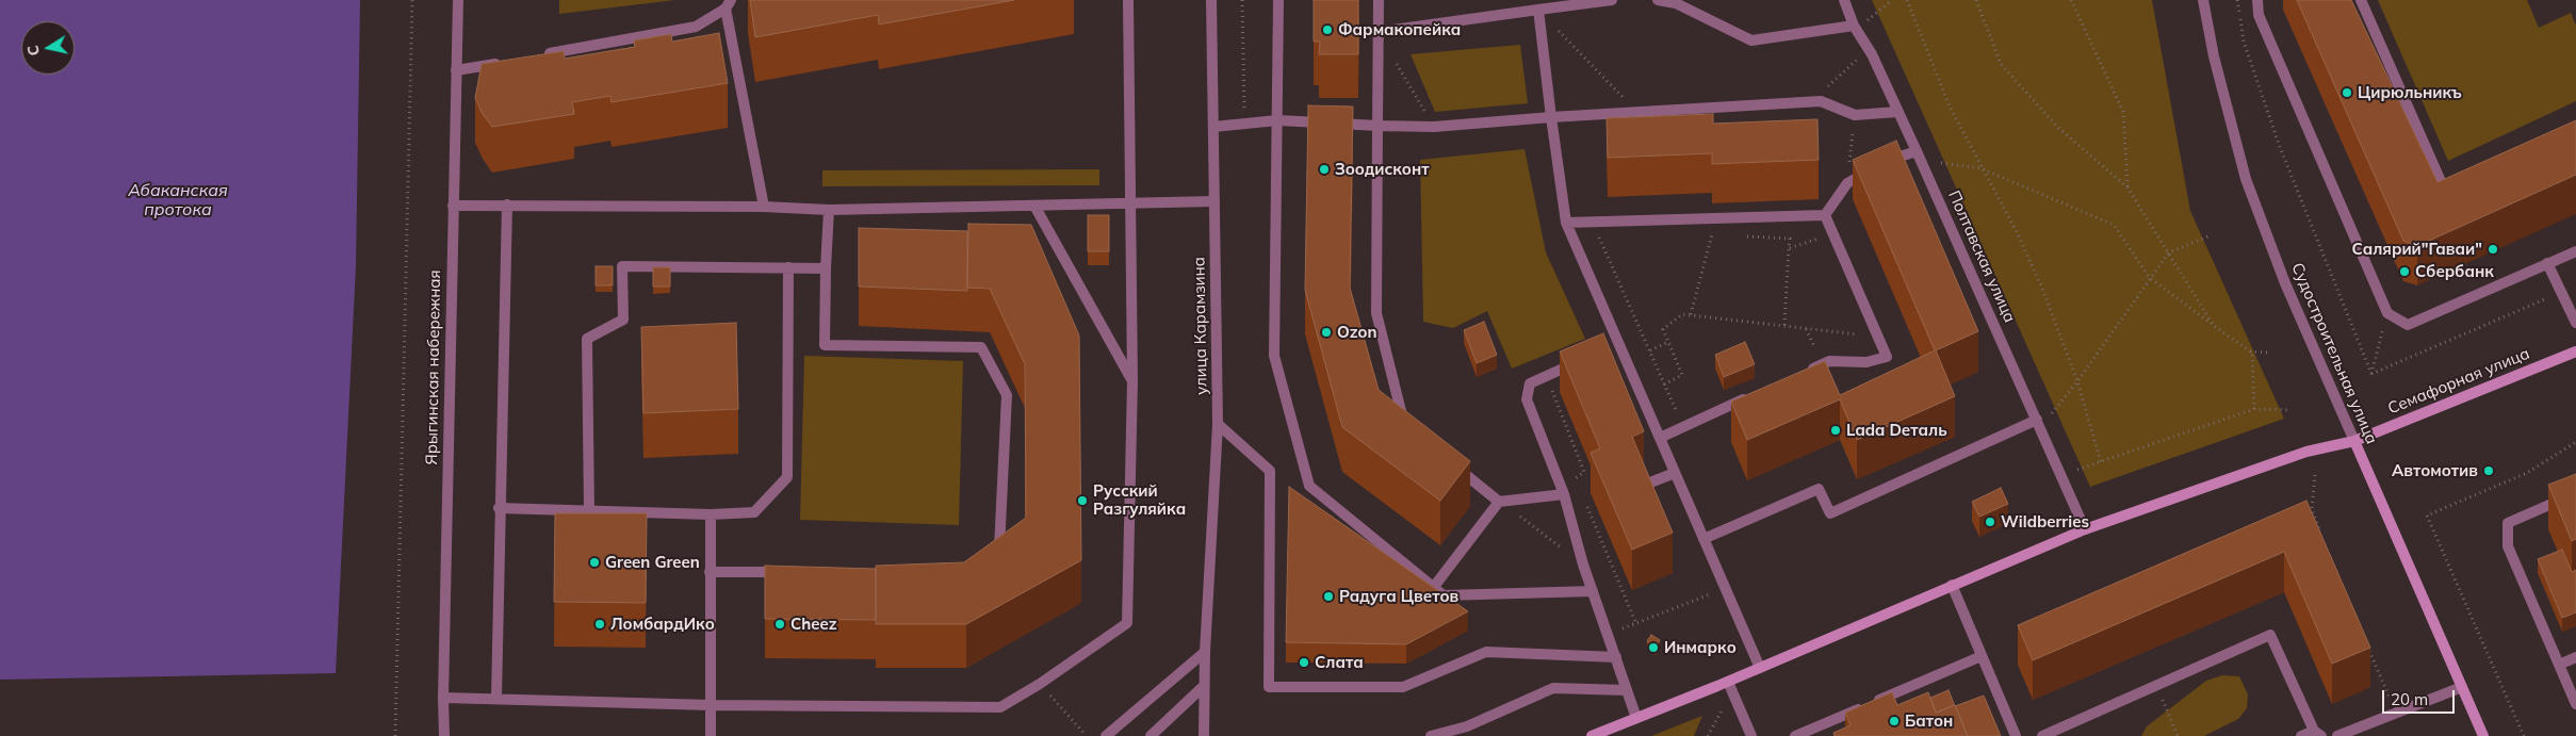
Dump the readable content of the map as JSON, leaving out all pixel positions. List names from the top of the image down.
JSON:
{
  "streets": {
    "main road": ["Судостроительная улица", "Семафорная улица"],
    "street": ["Полтавская улица", "улица Карамзина", "Ярыгинская набережная"]
  },
  "crossings": [
    ["Полтавская улица", "Семафорная улица"],
    ["Судостроительная улица", "Семафорная улица"]
  ],
  "water": ["Абаканская протока"],
  "places": [
    "Фармакопейка",
    "Цирюльникъ",
    "Зоодисконт",
    "Салярий\"Гаваи\"",
    "Сбербанк",
    "Ozon",
    "Lada Dеталь",
    "Автомотив",
    "Русский Разгуляйка",
    "Wildberries",
    "Green Green",
    "Радуга Цветов",
    "ЛомбардИко",
    "Cheez",
    "Инмарко",
    "Слата",
    "Батон"
  ],
  "scale_bar": "20 m",
  "north": "left"
}
